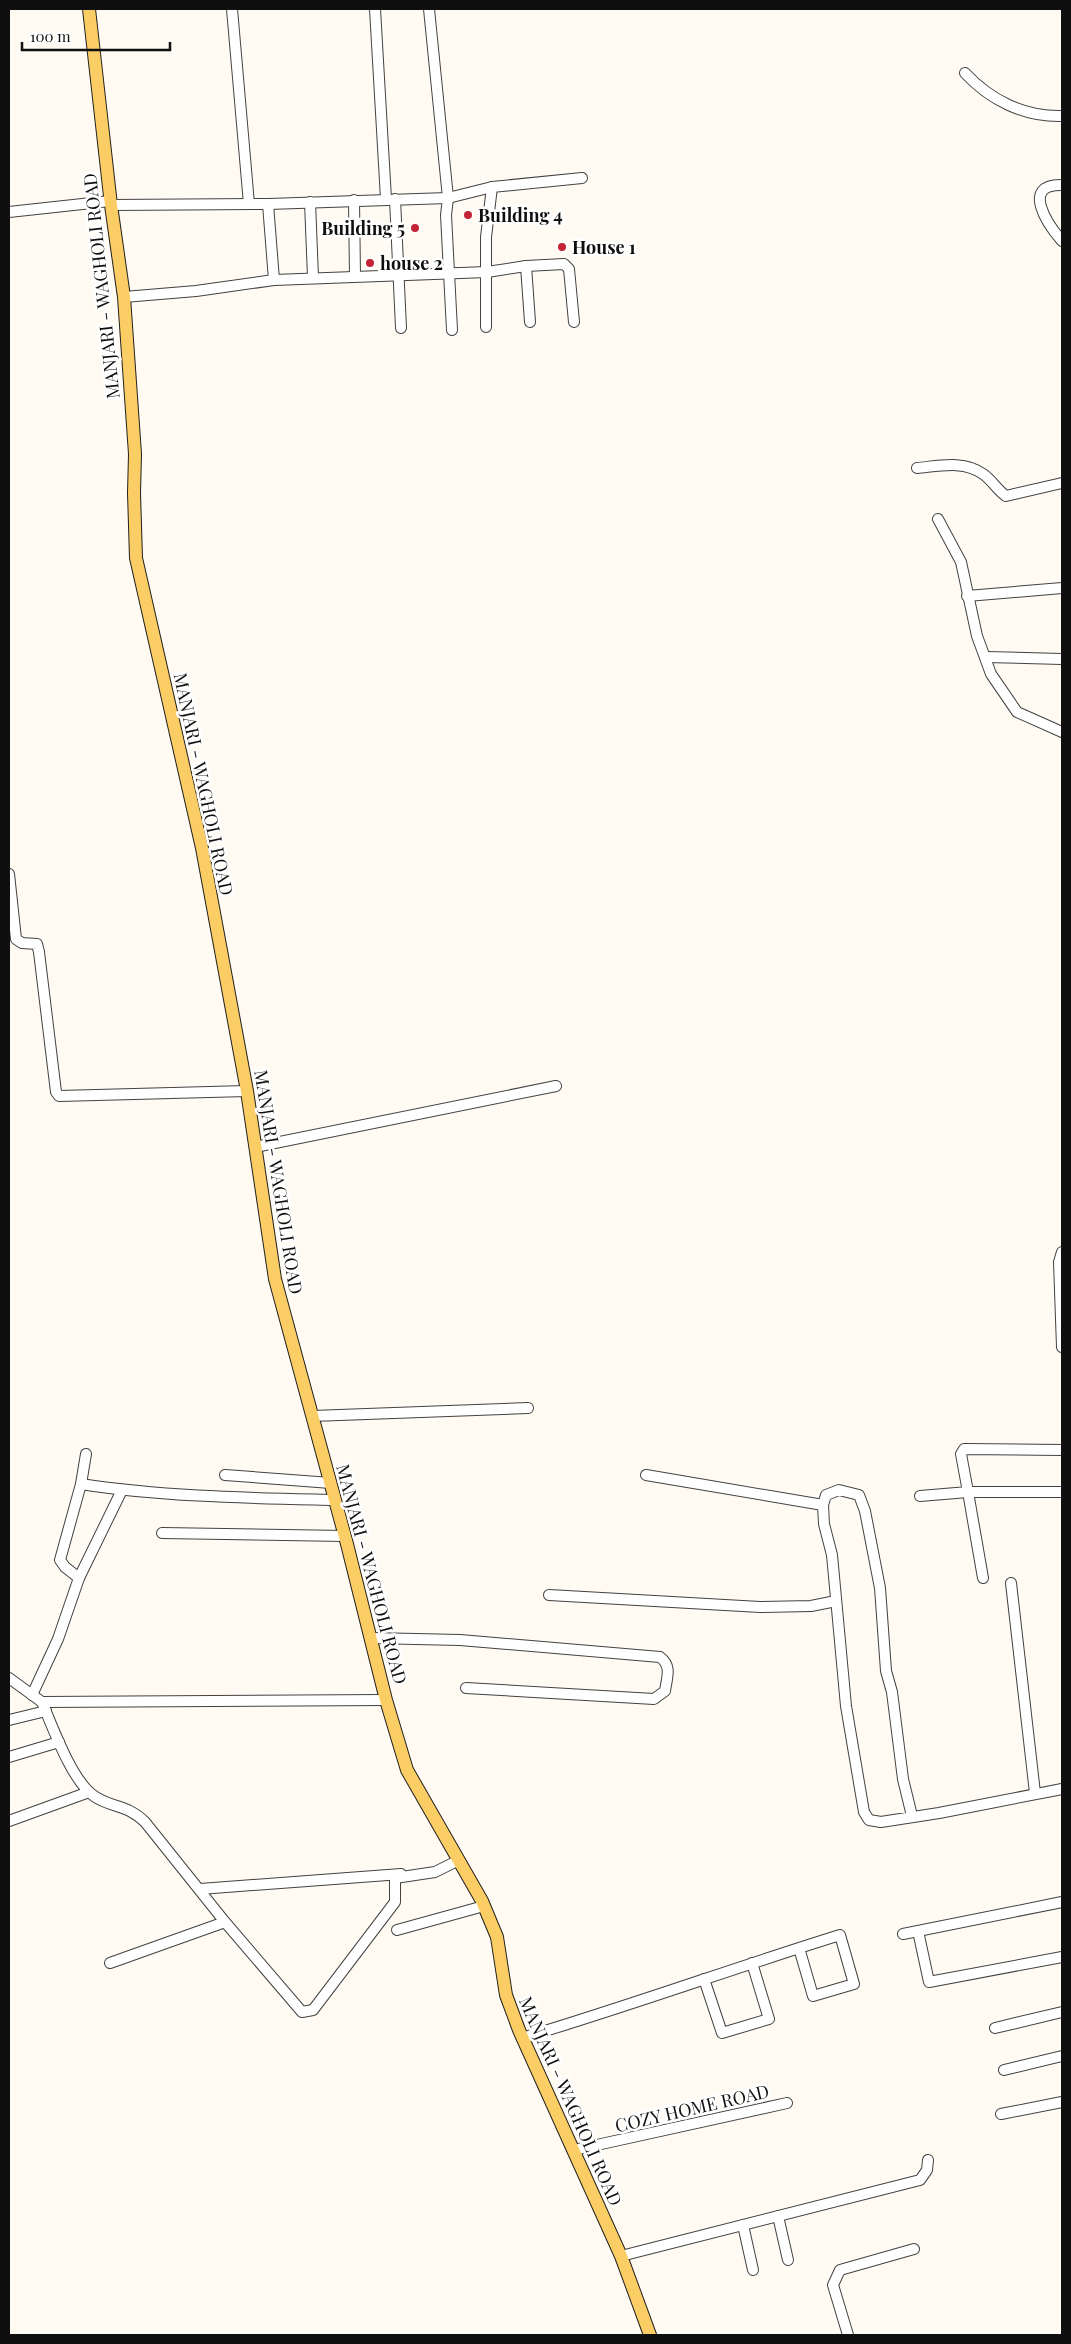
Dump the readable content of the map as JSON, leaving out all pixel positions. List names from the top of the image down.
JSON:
{
  "streets": {
    "main road": ["MANJARI - WAGHOLI ROAD"],
    "street": ["COZY HOME ROAD"]
  },
  "crossings": [
    ["MANJARI - WAGHOLI ROAD", "COZY HOME ROAD"]
  ],
  "places": [
    "Building 4",
    "Building 5",
    "House 1",
    "house 2"
  ],
  "scale_bar": "100 m"
}
